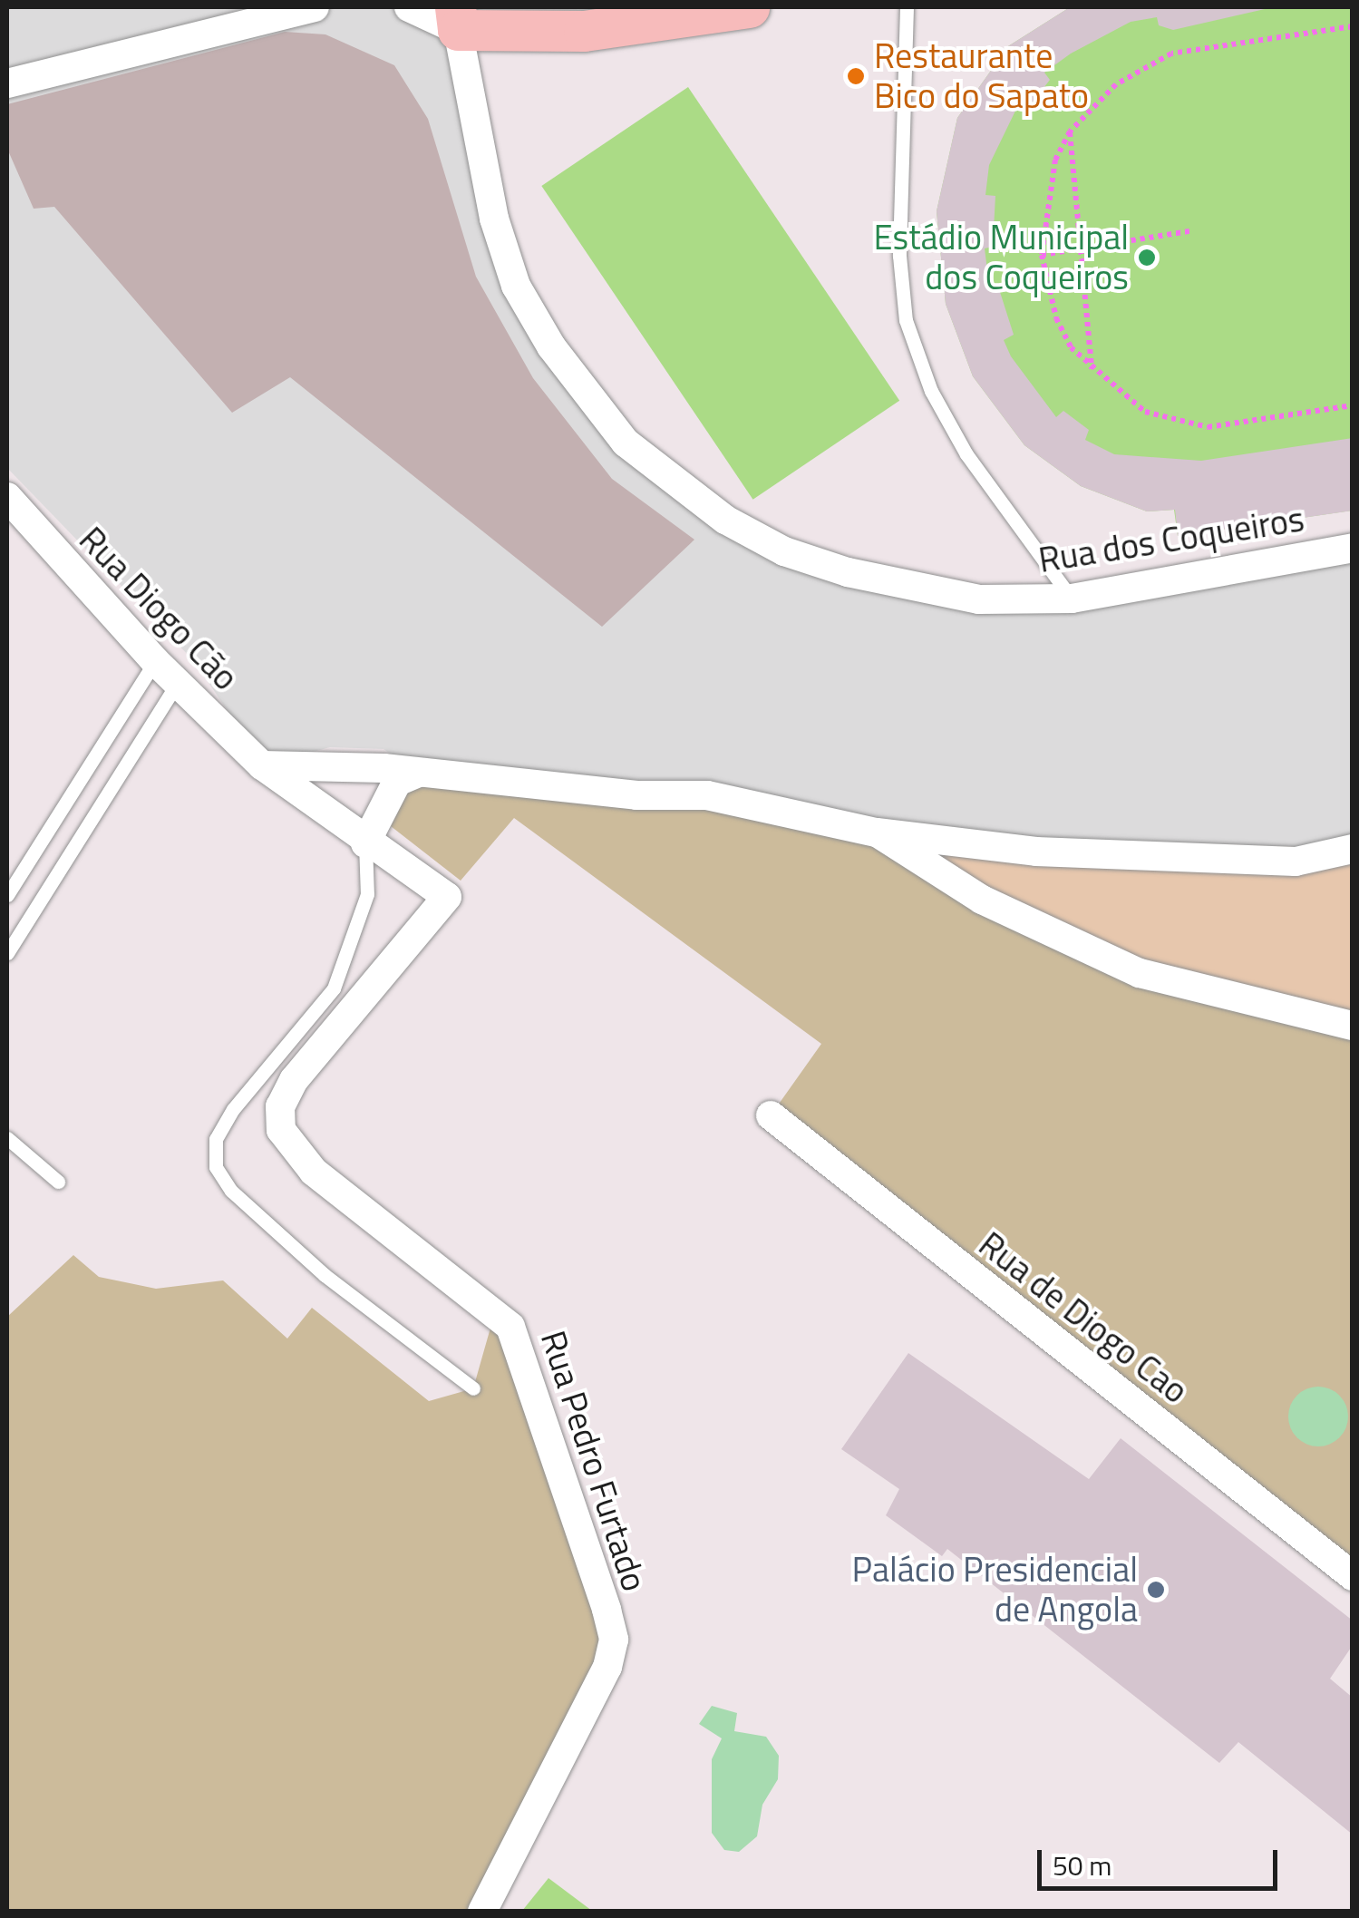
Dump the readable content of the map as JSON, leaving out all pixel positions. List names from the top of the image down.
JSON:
{
  "streets": {
    "street": [
      "Rua dos Coqueiros",
      "Rua Diogo Cão",
      "Rua de Diogo Cao",
      "Rua Pedro Furtado"
    ]
  },
  "places": ["Restaurante Bico do Sapato", "Estádio Municipal dos Coqueiros", "Palácio Presidencial de Angola"],
  "scale_bar": "50 m"
}
